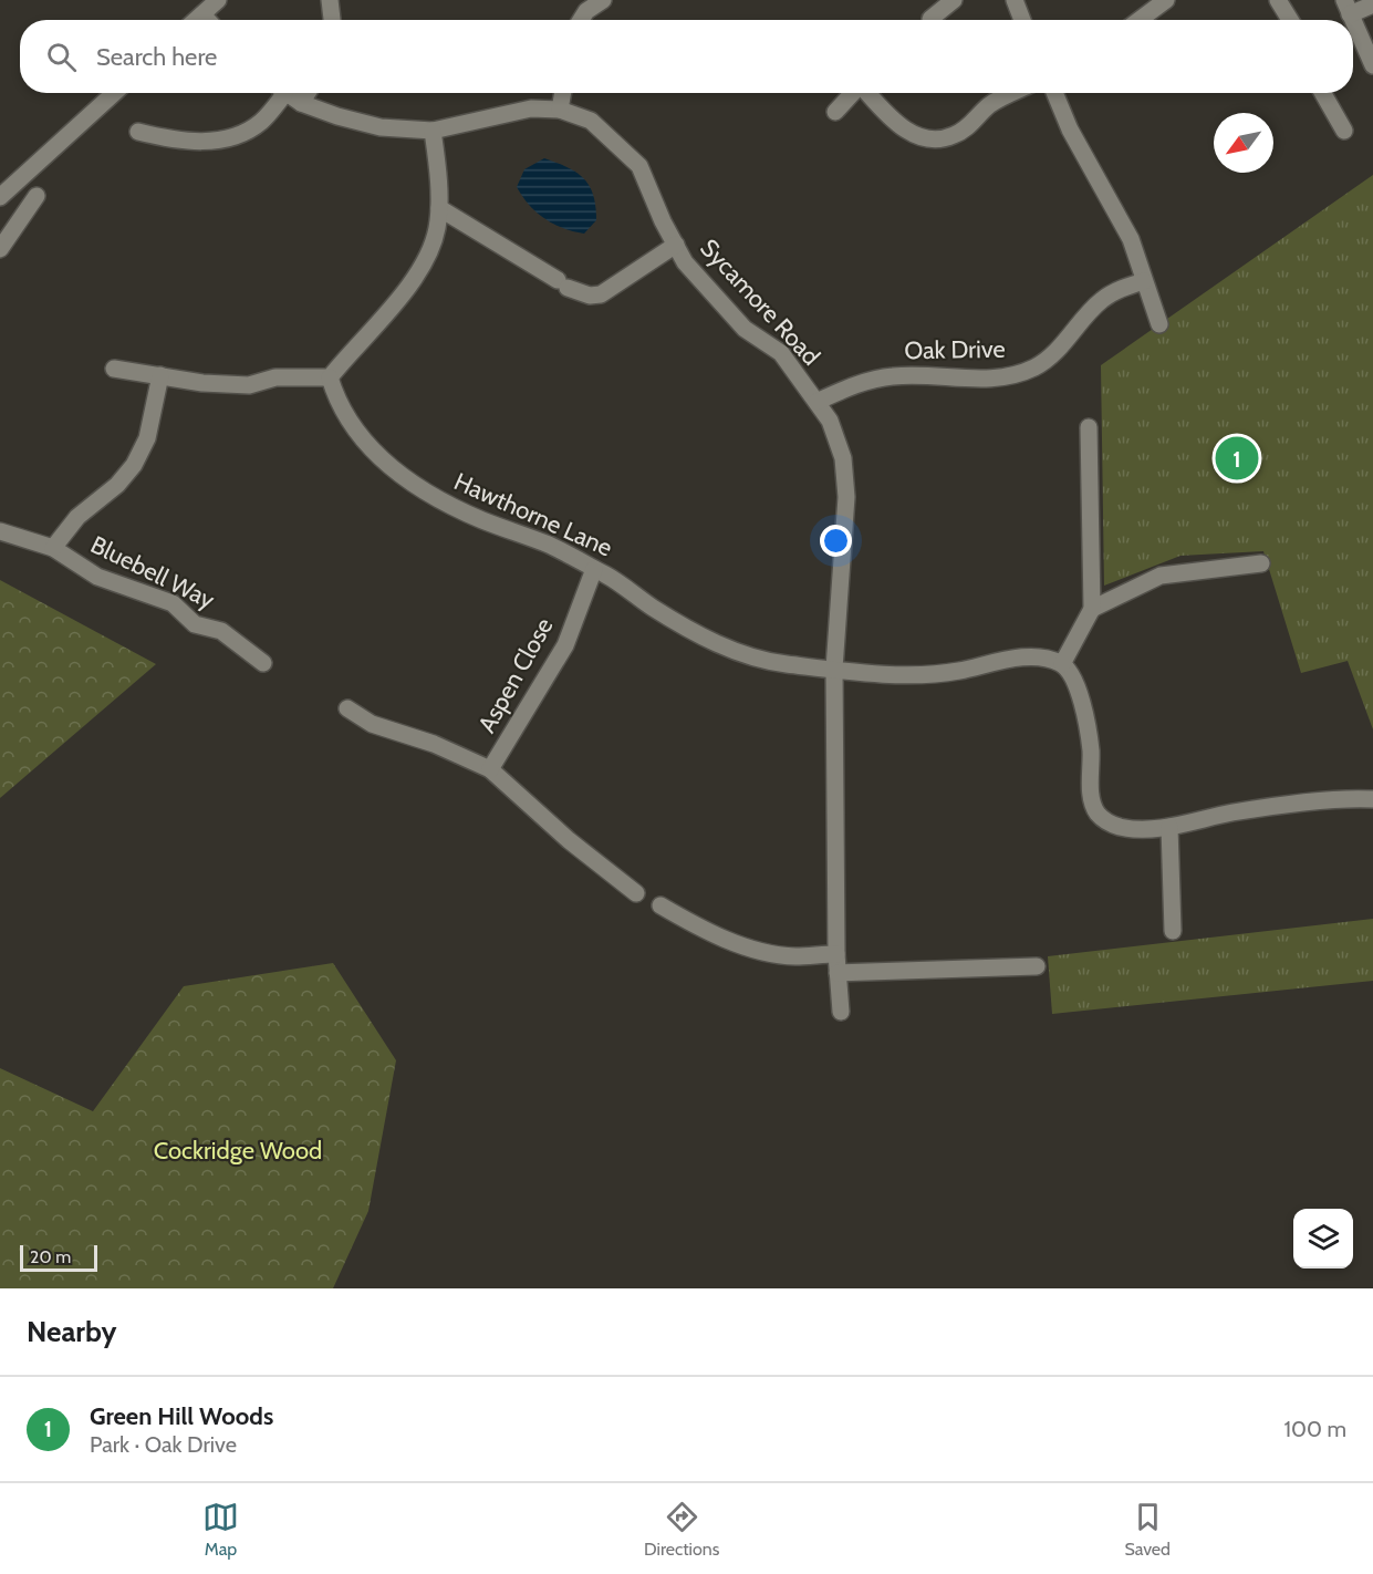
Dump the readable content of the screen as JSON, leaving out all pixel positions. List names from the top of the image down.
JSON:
{
  "streets": {
    "street": [
      "Sycamore Road",
      "Oak Drive",
      "Hawthorne Lane",
      "Bluebell Way",
      "Aspen Close"
    ]
  },
  "crossings": [
    ["Sycamore Road", "Oak Drive"],
    ["Sycamore Road", "Hawthorne Lane"],
    ["Hawthorne Lane", "Aspen Close"]
  ],
  "parks": ["Cockridge Wood"],
  "scale_bar": "20 m",
  "north": "bottom left",
  "page": {
    "search": "Search here",
    "pins": "1",
    "scale": "20 m",
    "heading": "Nearby",
    "list": [
      {
        "mark": "1",
        "name": "Green Hill Woods",
        "note": "Park · Oak Drive",
        "value": "100 m"
      }
    ],
    "nav": ["Map", "Directions", "Saved"]
  }
}
